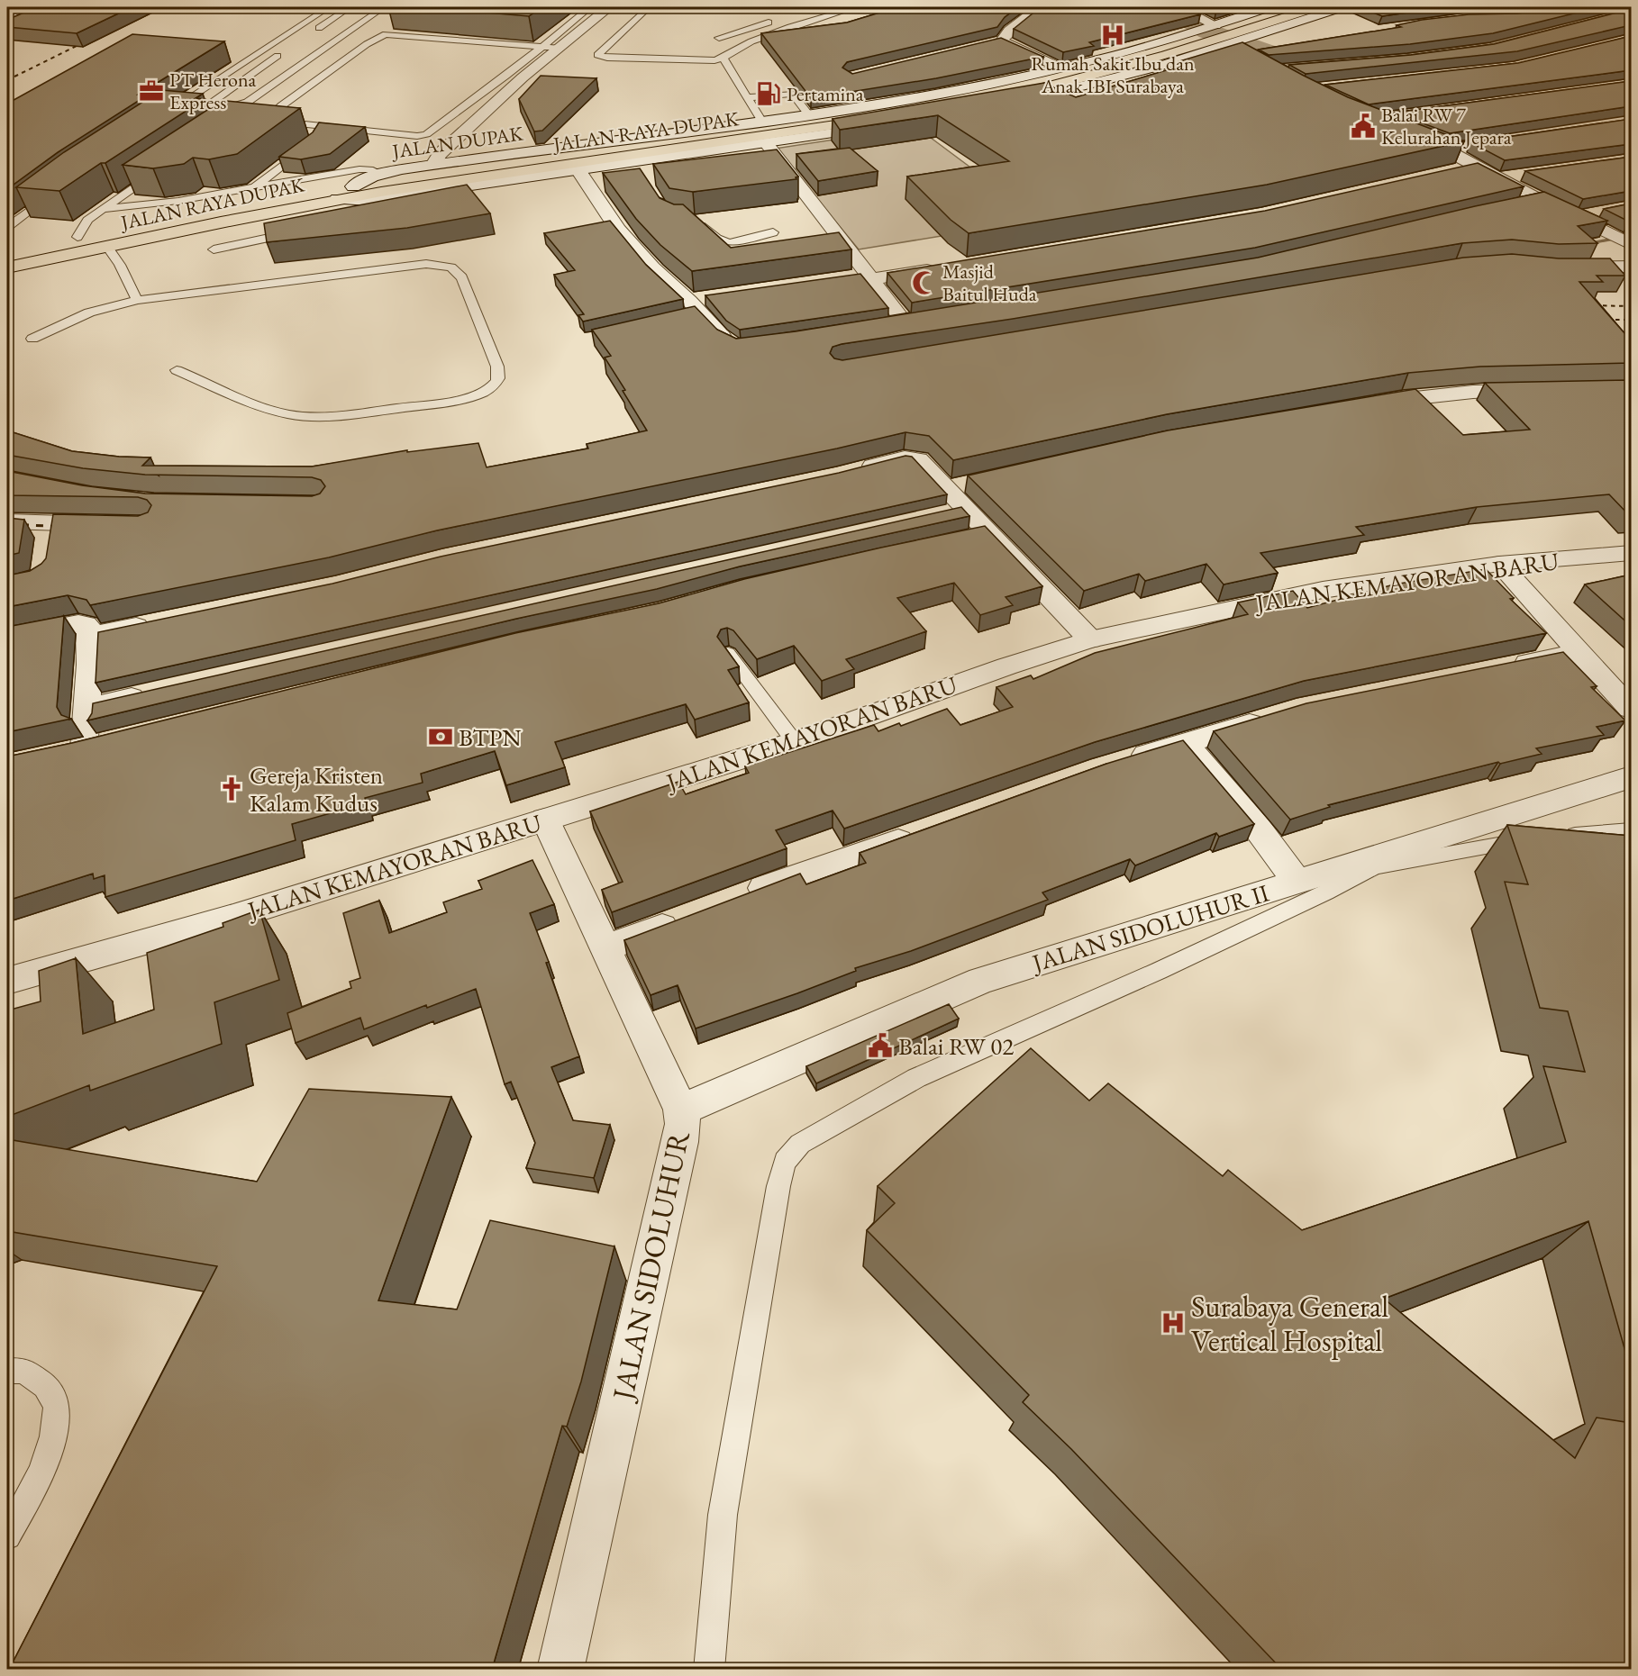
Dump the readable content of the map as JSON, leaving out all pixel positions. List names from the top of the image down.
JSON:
{
  "streets": {
    "main road": ["JALAN RAYA DUPAK"],
    "street": [
      "JALAN DUPAK",
      "JALAN KEMAYORAN BARU",
      "JALAN SIDOLUHUR II",
      "JALAN SIDOLUHUR"
    ]
  },
  "crossings": [
    ["JALAN RAYA DUPAK", "JALAN DUPAK"],
    ["JALAN KEMAYORAN BARU", "JALAN SIDOLUHUR"],
    ["JALAN SIDOLUHUR II", "JALAN SIDOLUHUR"]
  ],
  "places": {
    "hospital": ["Rumah Sakit Ibu dan Anak IBI Surabaya", "Surabaya General Vertical Hospital"],
    "office": ["PT Herona Express"],
    "fuel station": ["Pertamina"],
    "public building": ["Balai RW 7 Kelurahan Jepara", "Balai RW 02"],
    "mosque": ["Masjid Baitul Huda"],
    "bank": ["BTPN"],
    "church": ["Gereja Kristen Kalam Kudus"]
  }
}
